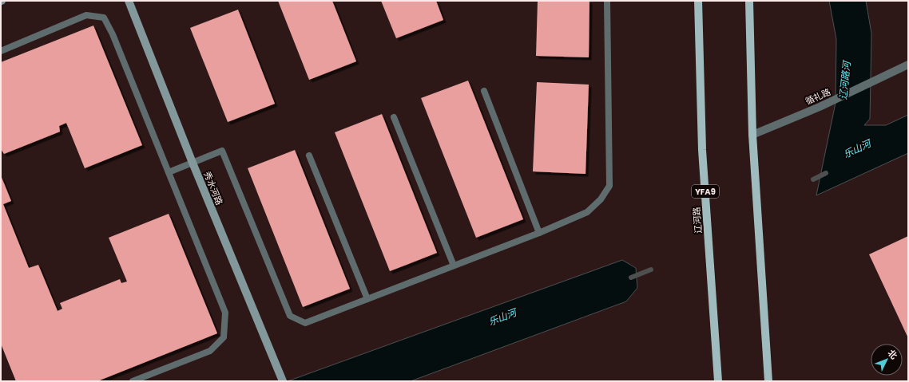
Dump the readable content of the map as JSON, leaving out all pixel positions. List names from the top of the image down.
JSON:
{
  "streets": {
    "main road": ["YFA9", "辽河路"],
    "street": ["循礼路", "秀水河路"]
  },
  "water": ["辽河路河", "乐山河"],
  "north": "top right"
}
